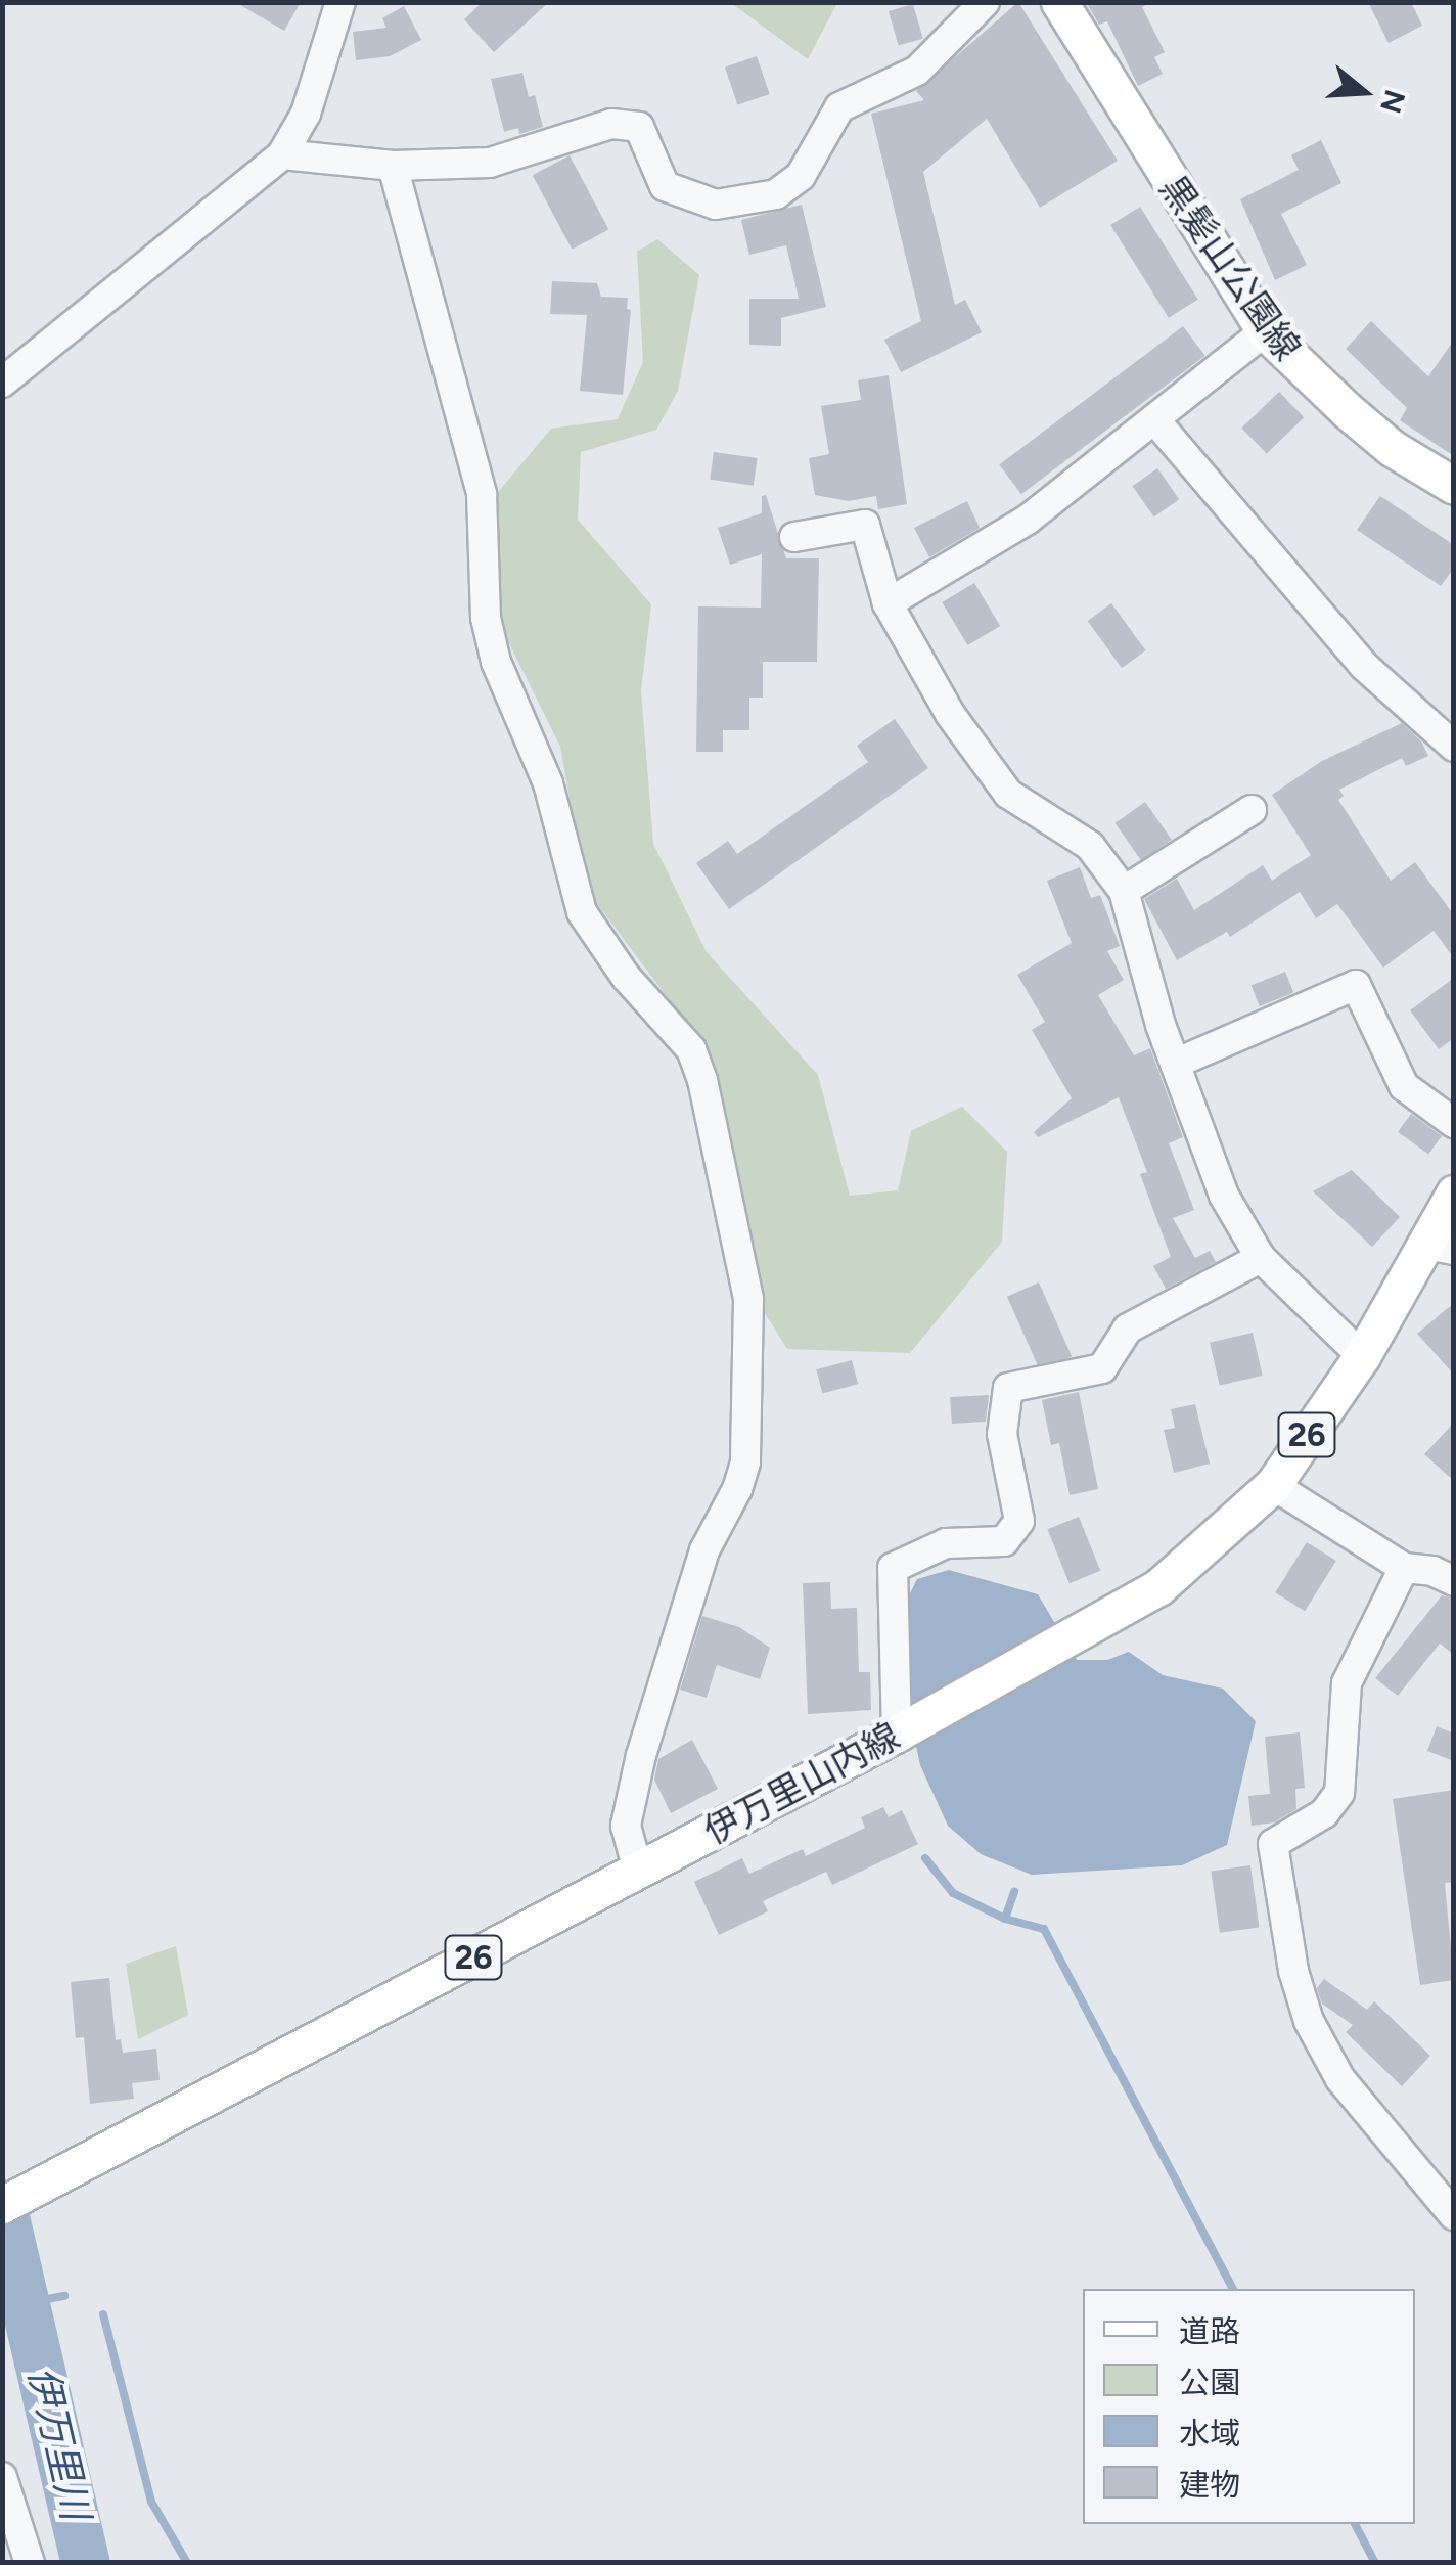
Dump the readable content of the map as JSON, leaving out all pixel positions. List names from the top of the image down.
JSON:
{
  "streets": {
    "main road": ["黒髪山公園線", "26", "伊万里山内線"]
  },
  "water": ["伊万里川"],
  "legend": [
    "道路",
    "公園",
    "水域",
    "建物"
  ],
  "north": "right"
}
